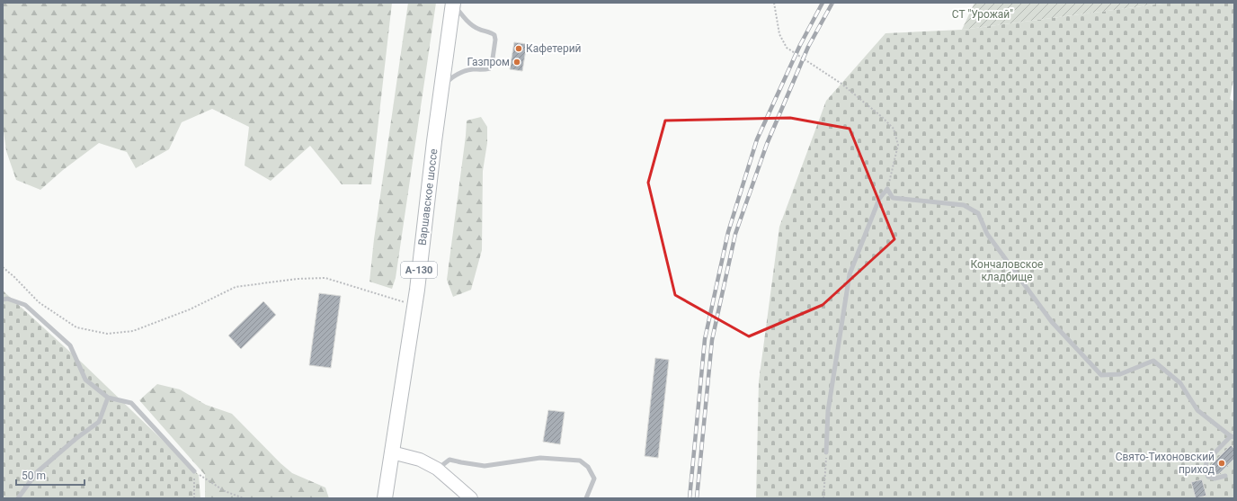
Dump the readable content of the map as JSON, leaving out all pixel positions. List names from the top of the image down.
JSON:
{
  "streets": {
    "main road": ["Варшавское шоссе", "А-130"]
  },
  "parks": ["СТ \"Урожай\"", "Кончаловское кладбище"],
  "places": ["Кафетерий", "Газпром", "Свято-Тихоновский приход"],
  "scale_bar": "50 m"
}
